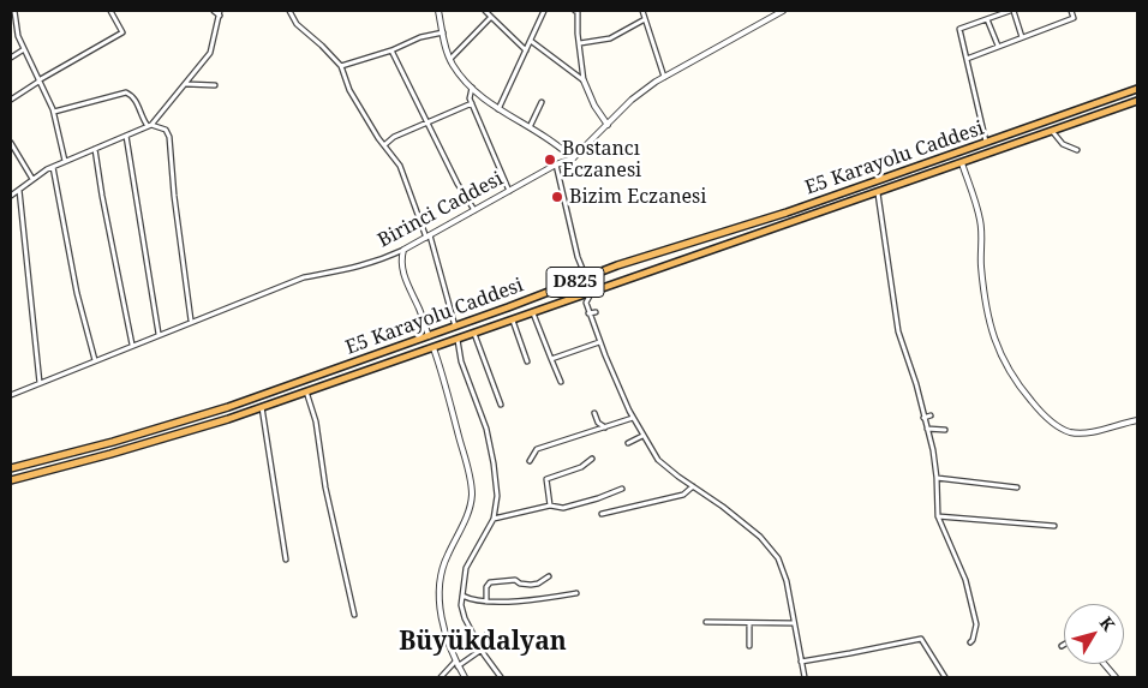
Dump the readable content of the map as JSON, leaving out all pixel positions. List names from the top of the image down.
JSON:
{
  "streets": {
    "highway": ["E5 Karayolu Caddesi", "D825"],
    "street": ["Birinci Caddesi"]
  },
  "districts": ["Büyükdalyan"],
  "places": ["Bostancı Eczanesi", "Bizim Eczanesi"],
  "north": "top right"
}
